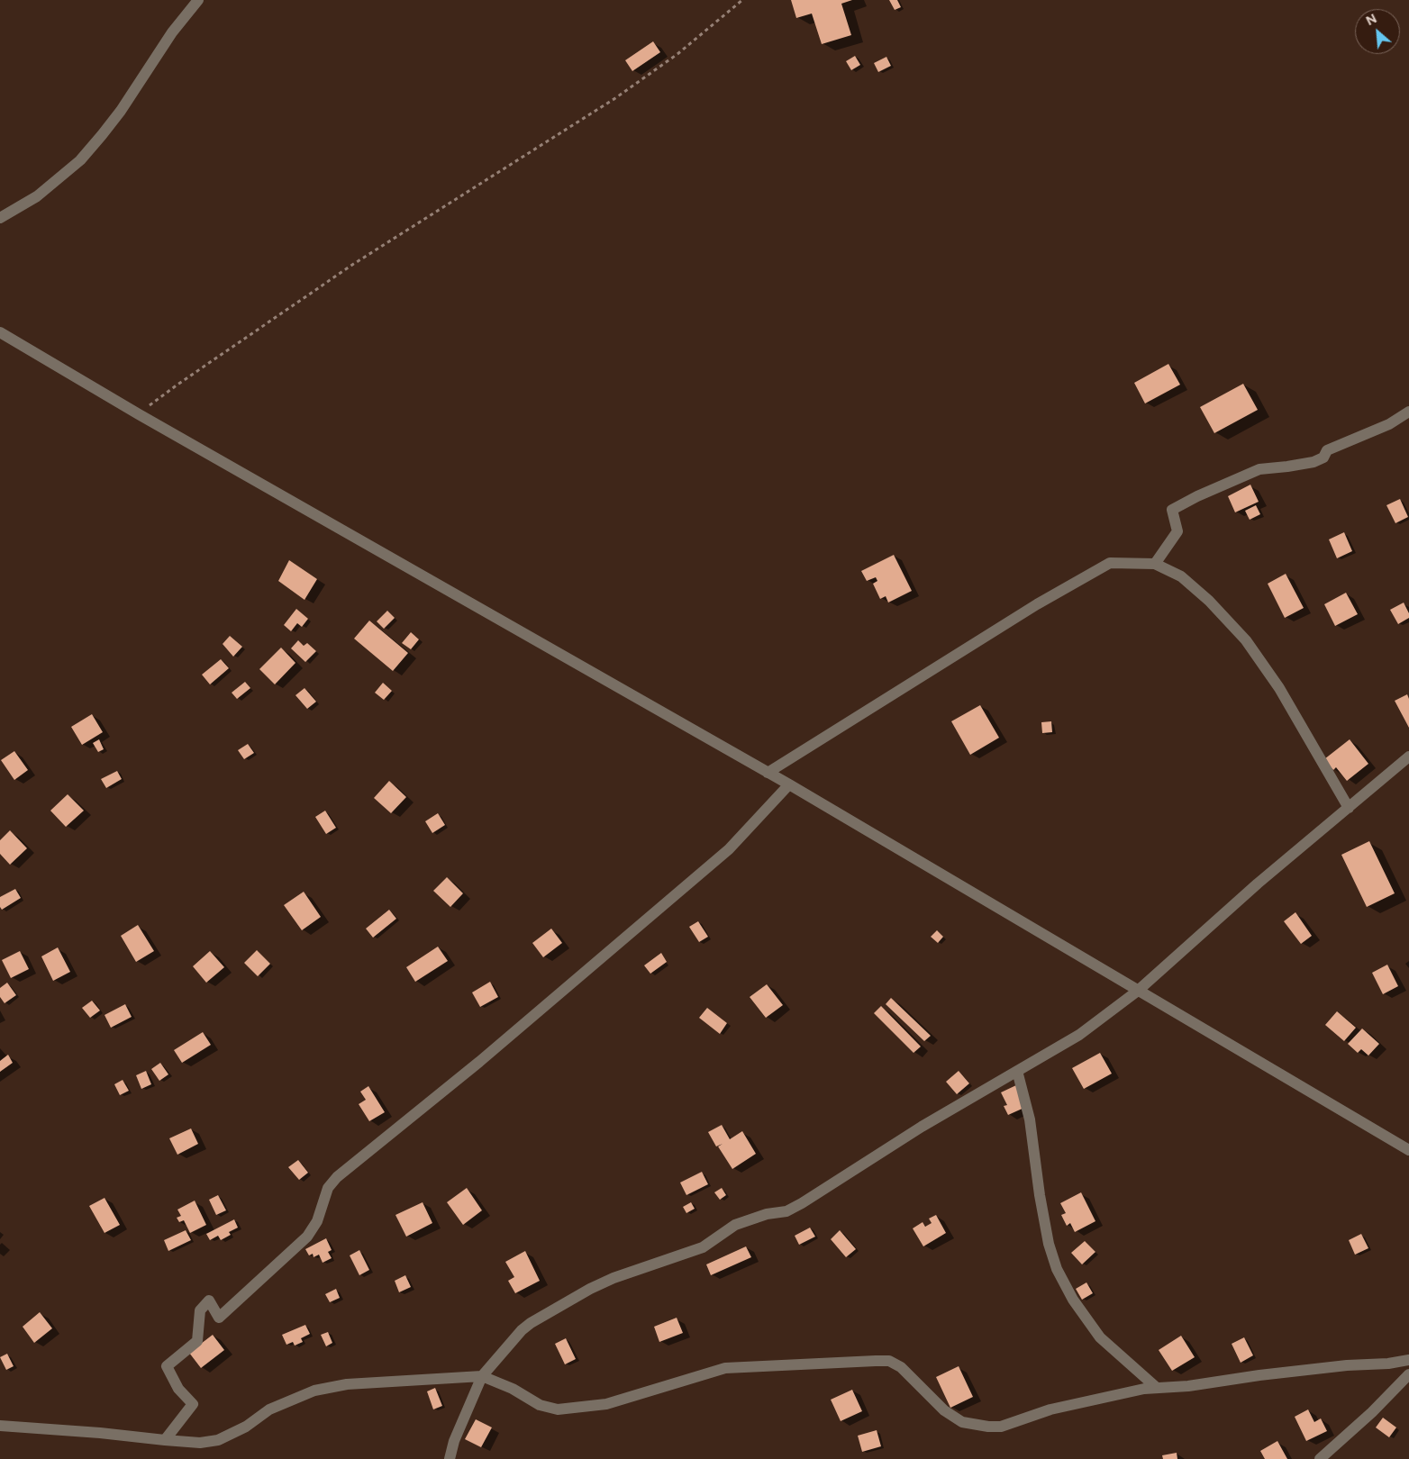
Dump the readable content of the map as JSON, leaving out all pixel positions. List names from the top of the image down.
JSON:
{
  "north": "top left"
}
